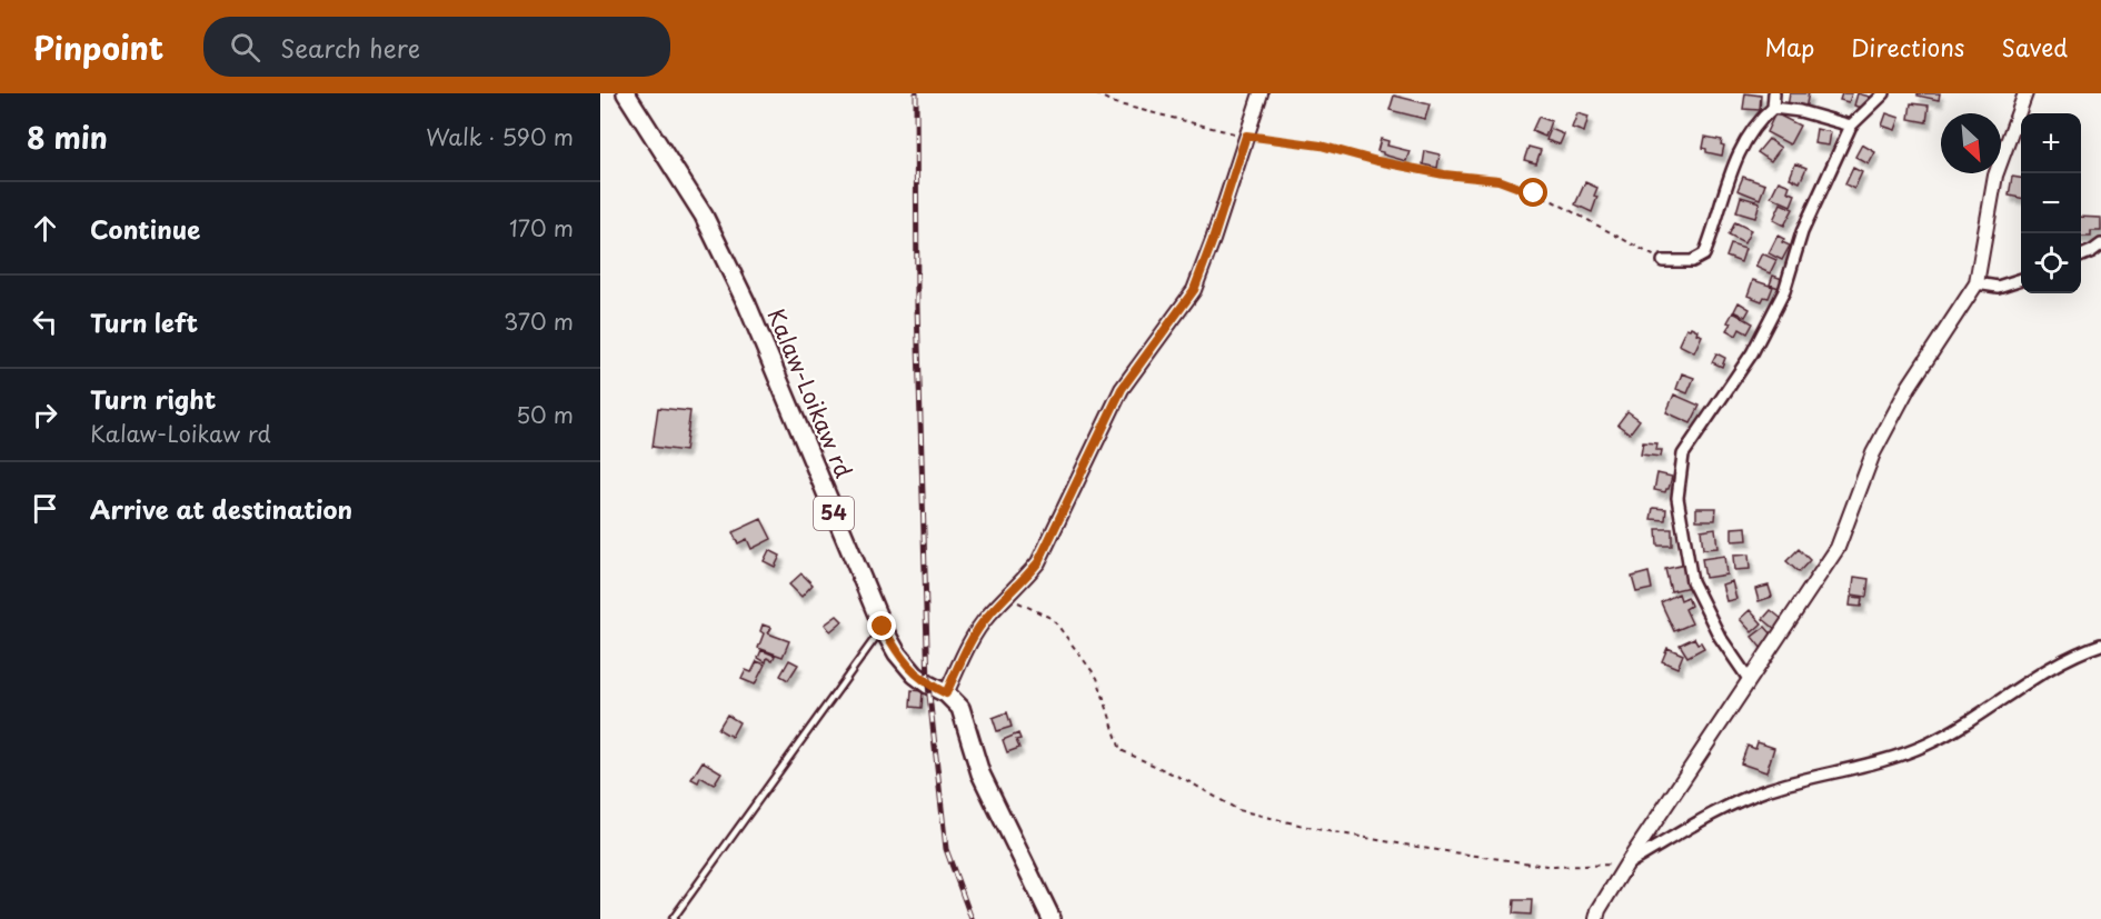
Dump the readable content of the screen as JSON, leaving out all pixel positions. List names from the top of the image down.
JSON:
{
  "streets": {
    "main road": ["Kalaw-Loikaw rd", "54"]
  },
  "north": "bottom right",
  "page": {
    "header": "Pinpoint",
    "search": "Search here",
    "nav": ["Map", "Directions", "Saved"],
    "heading": ["8 min", "Walk · 590 m"],
    "map_buttons": ["+", "−"],
    "list": [
      ["Continue", "170 m"],
      ["Turn left", "370 m"],
      ["Turn right", "Kalaw-Loikaw rd", "50 m"],
      "Arrive at destination"
    ]
  }
}
